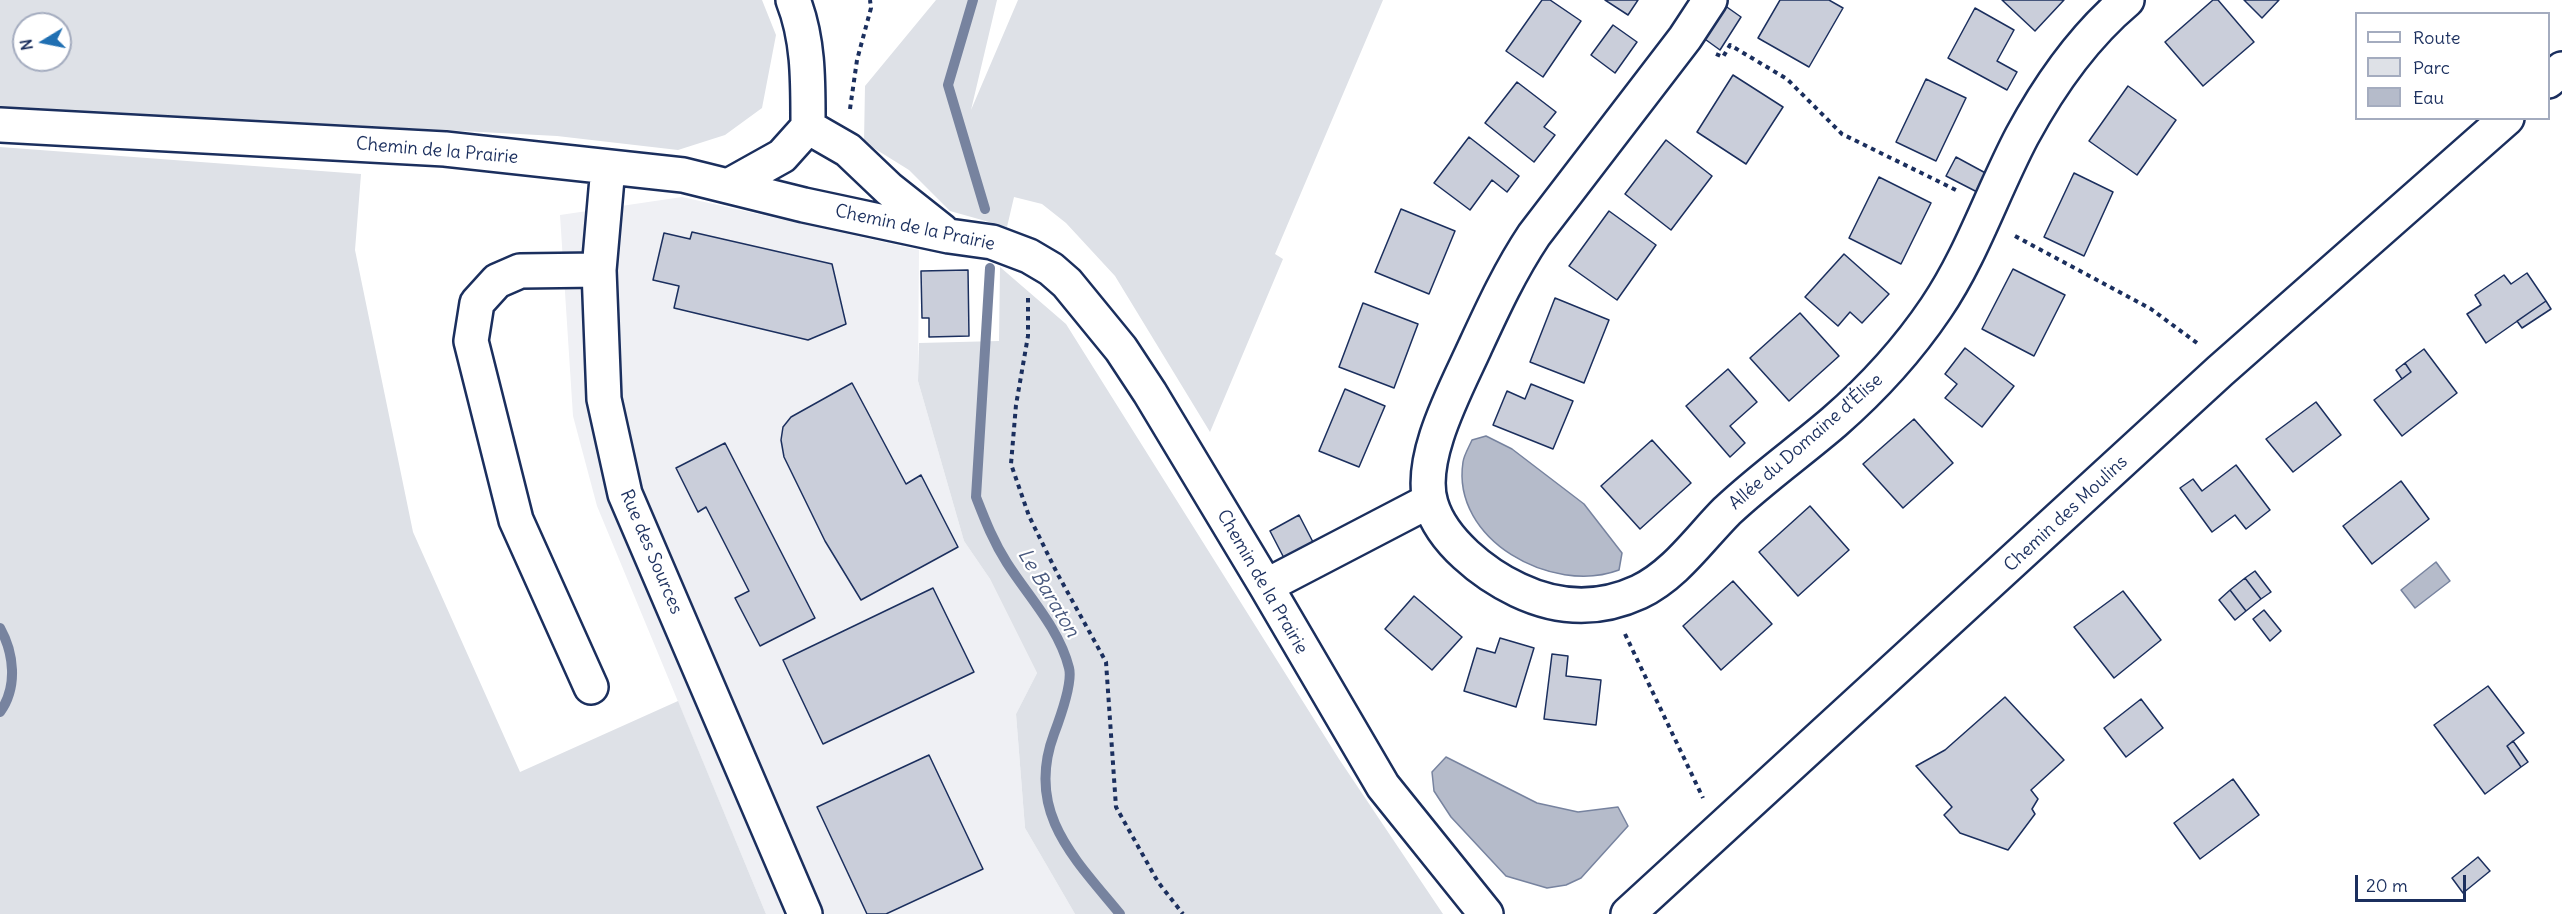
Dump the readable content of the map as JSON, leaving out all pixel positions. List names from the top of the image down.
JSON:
{
  "streets": {
    "street": [
      "Chemin de la Prairie",
      "Allée du Domaine d'Élise",
      "Chemin des Moulins",
      "Rue des Sources"
    ]
  },
  "crossings": [
    ["Chemin de la Prairie", "Rue des Sources"]
  ],
  "water": ["Le Baraton"],
  "legend": ["Route", "Parc", "Eau"],
  "scale_bar": "20 m",
  "north": "left"
}
